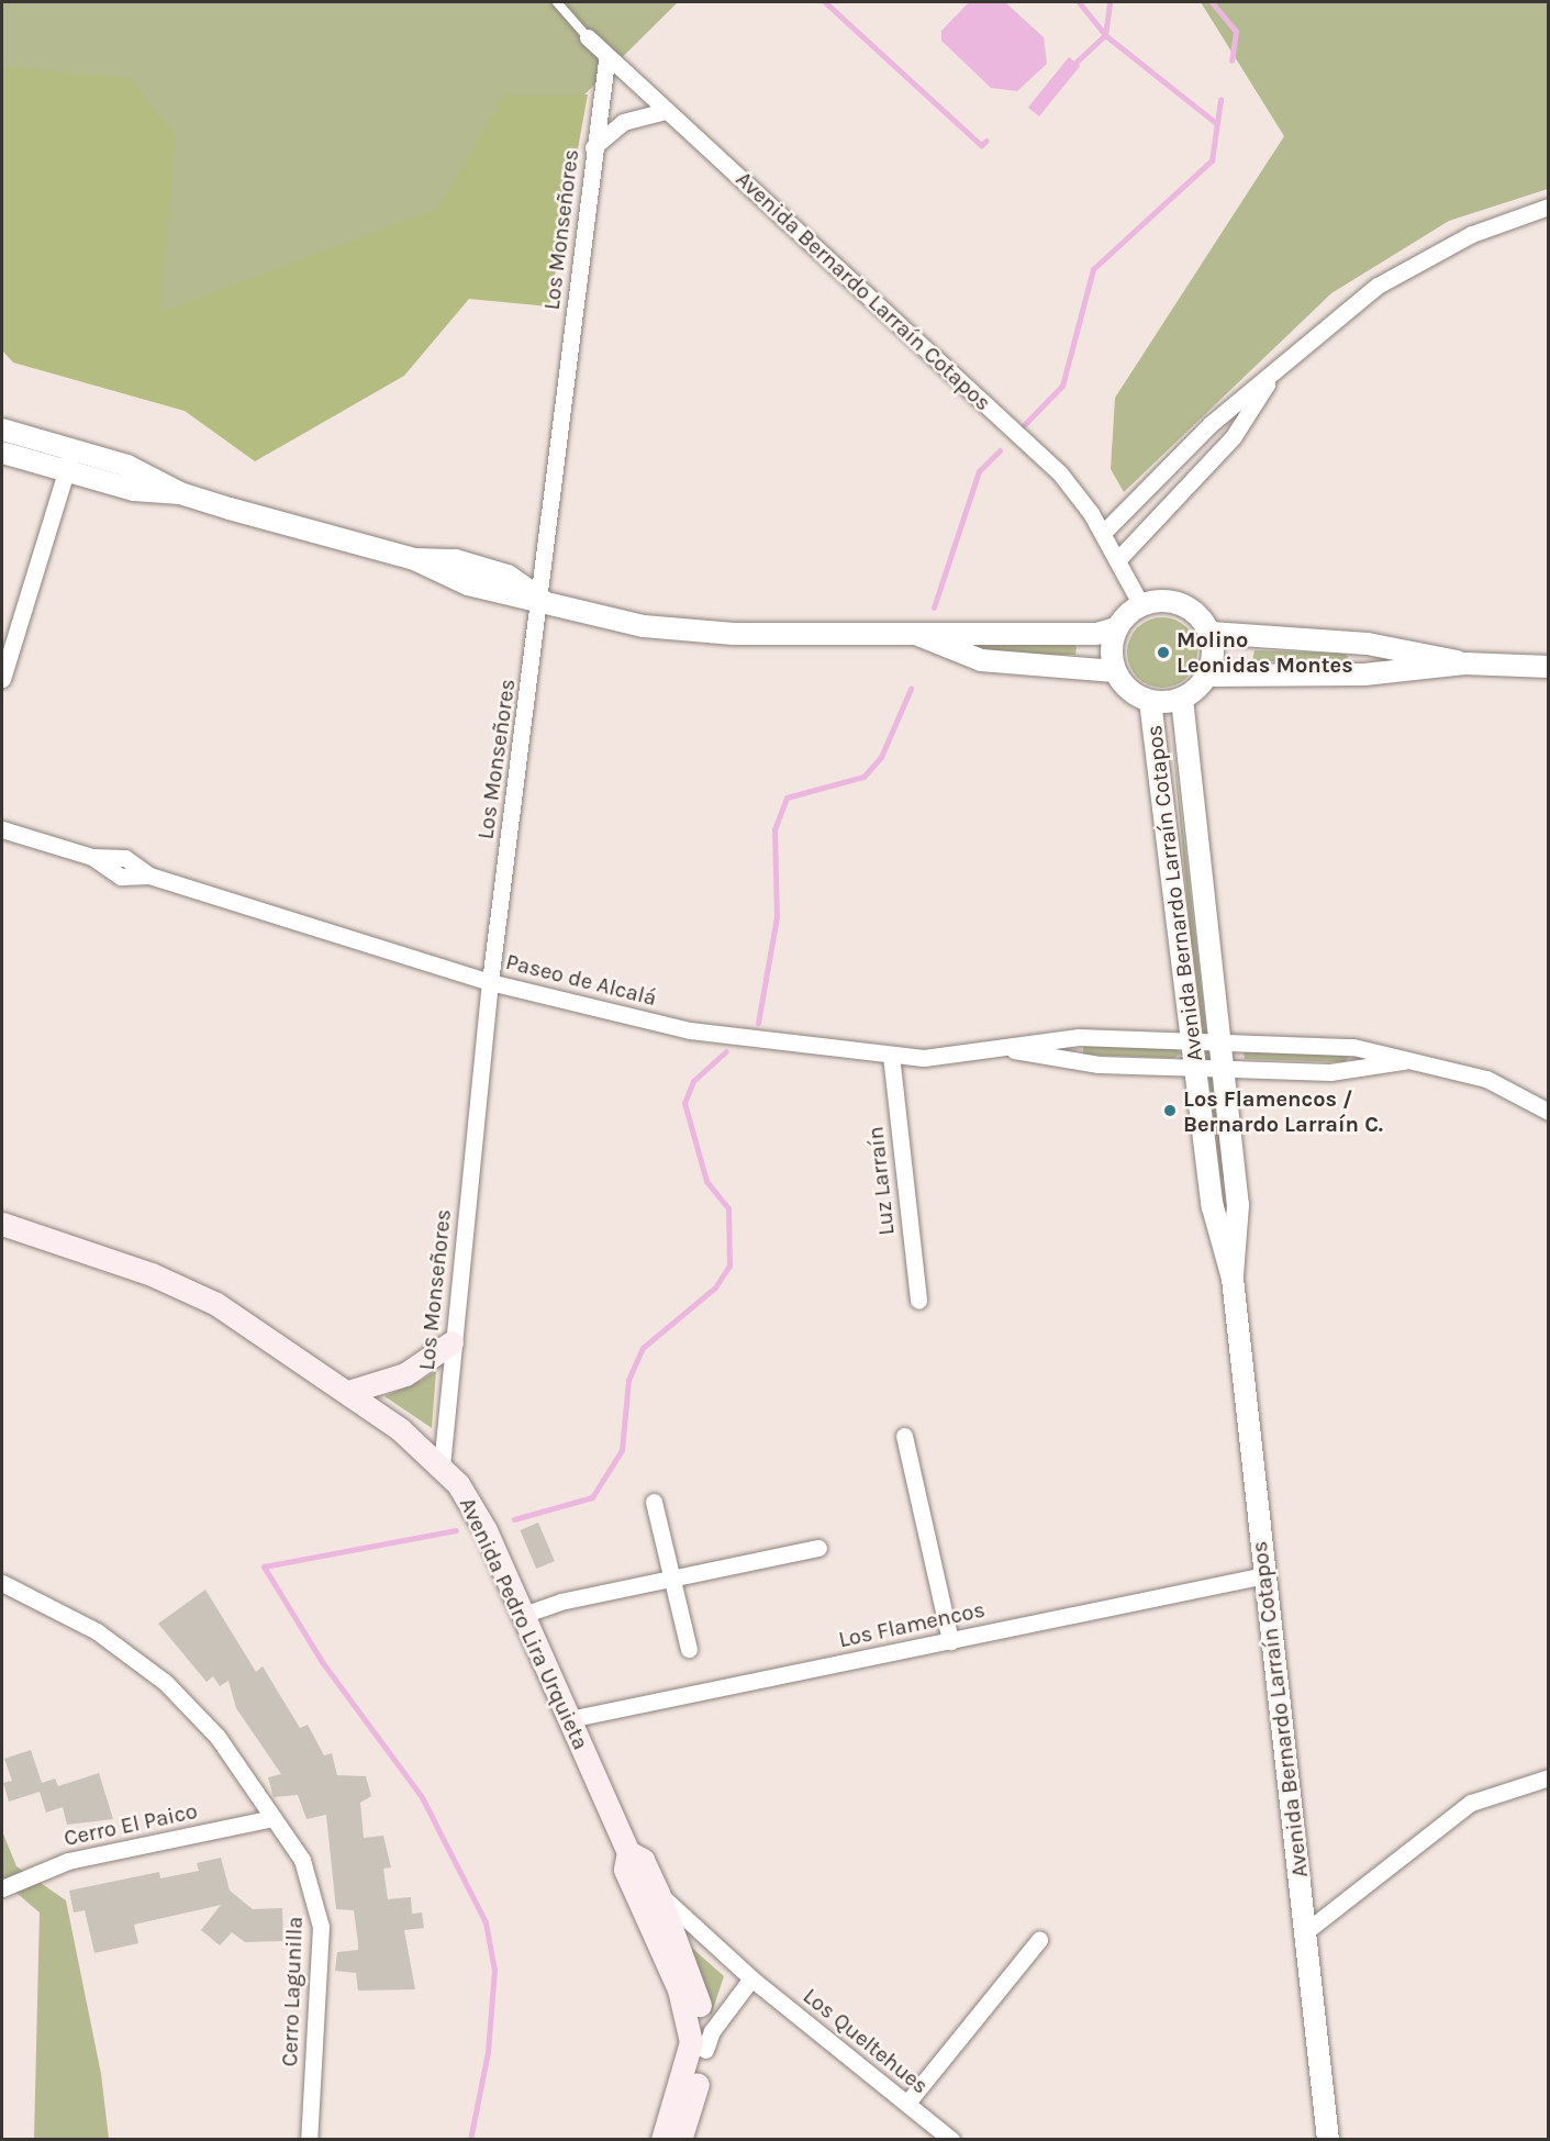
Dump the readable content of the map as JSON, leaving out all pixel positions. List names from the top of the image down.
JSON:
{
  "streets": {
    "main road": ["Avenida Pedro Lira Urquieta"],
    "street": [
      "Los Monseñores",
      "Avenida Bernardo Larraín Cotapos",
      "Paseo de Alcalá",
      "Luz Larraín",
      "Los Flamencos",
      "Cerro El Paico",
      "Cerro Lagunilla",
      "Los Queltehues"
    ]
  },
  "crossings": [
    ["Los Monseñores", "Avenida Bernardo Larraín Cotapos"],
    ["Los Monseñores", "Paseo de Alcalá"],
    ["Los Monseñores", "Avenida Pedro Lira Urquieta"],
    ["Avenida Bernardo Larraín Cotapos", "Paseo de Alcalá"],
    ["Avenida Bernardo Larraín Cotapos", "Los Flamencos"],
    ["Paseo de Alcalá", "Luz Larraín"],
    ["Avenida Pedro Lira Urquieta", "Los Flamencos"],
    ["Avenida Pedro Lira Urquieta", "Los Queltehues"],
    ["Cerro El Paico", "Cerro Lagunilla"]
  ],
  "places": ["Molino Leonidas Montes", "Los Flamencos / Bernardo Larraín C."]
}
